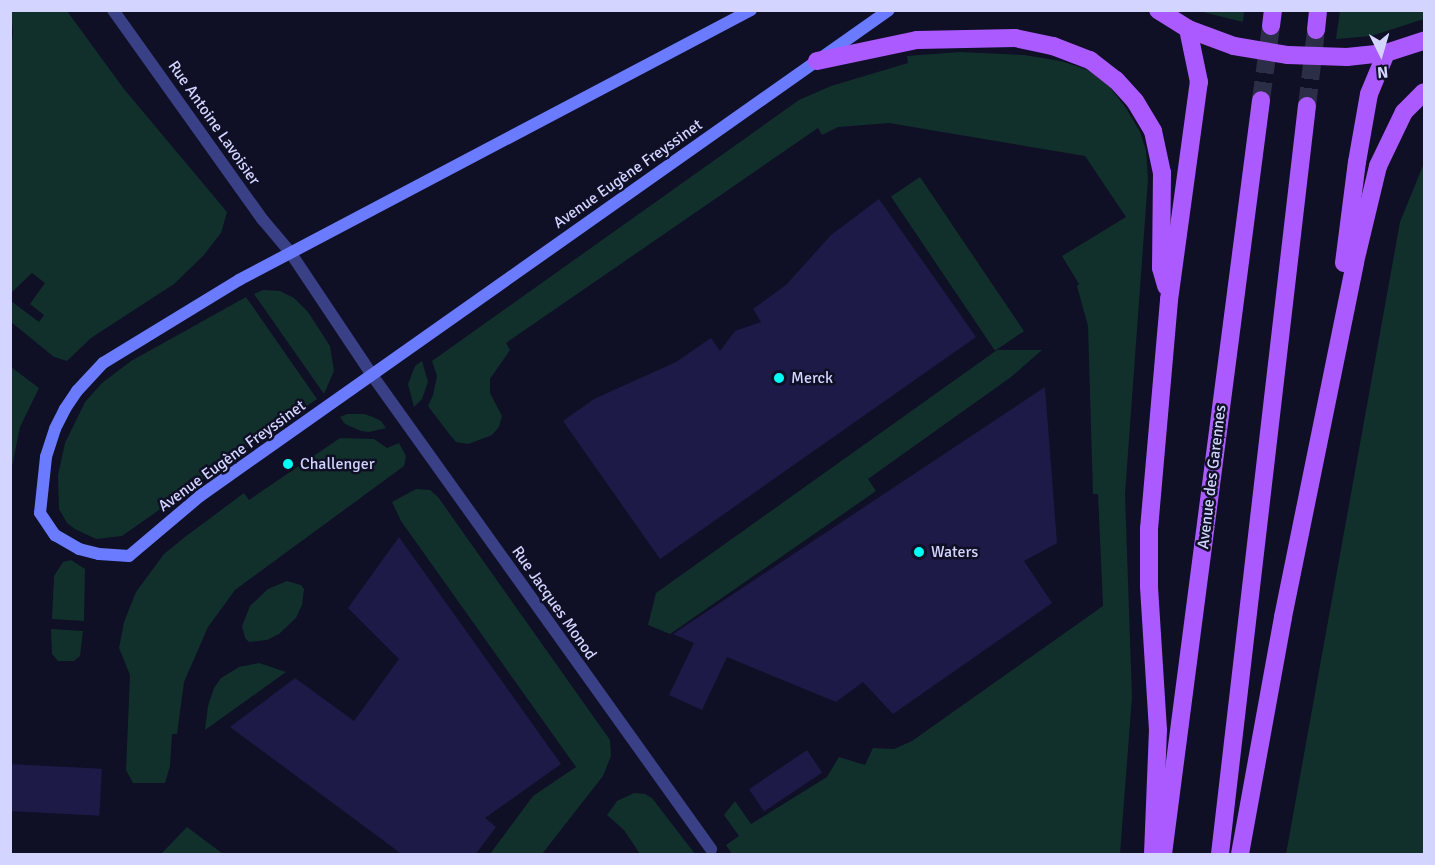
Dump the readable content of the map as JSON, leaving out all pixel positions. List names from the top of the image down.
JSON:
{
  "streets": {
    "main road": ["Avenue des Garennes"],
    "street": ["Rue Antoine Lavoisier", "Avenue Eugène Freyssinet", "Rue Jacques Monod"]
  },
  "crossings": [
    ["Rue Antoine Lavoisier", "Avenue Eugène Freyssinet"],
    ["Rue Antoine Lavoisier", "Rue Jacques Monod"],
    ["Avenue Eugène Freyssinet", "Rue Jacques Monod"]
  ],
  "places": ["Merck", "Challenger", "Waters"],
  "north": "bottom"
}
